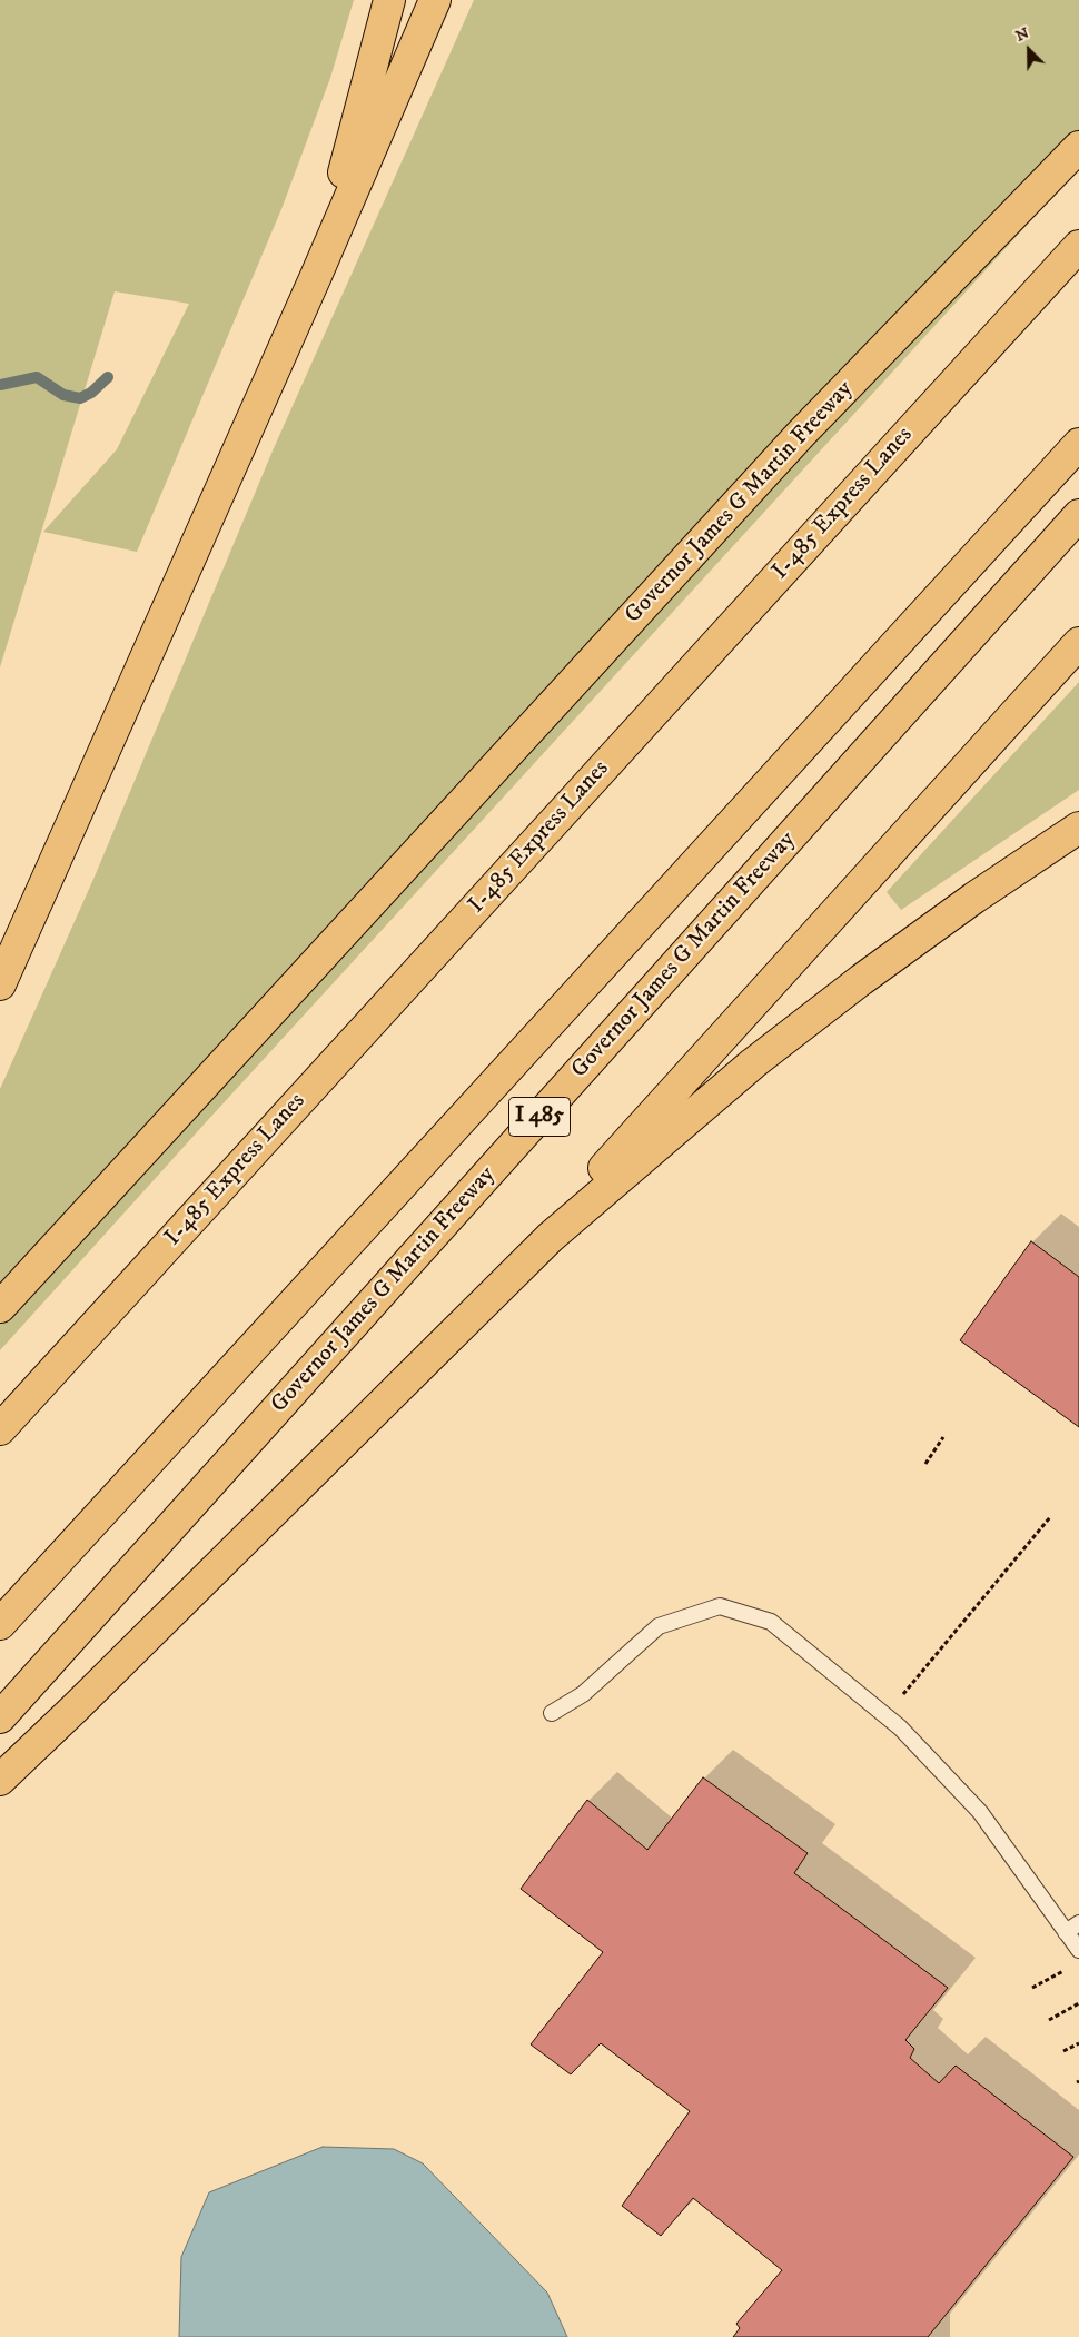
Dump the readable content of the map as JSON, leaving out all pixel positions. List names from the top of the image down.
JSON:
{
  "streets": {
    "highway": ["Governor James G Martin Freeway", "I-485 Express Lanes", "I 485"]
  },
  "north": "top left"
}
